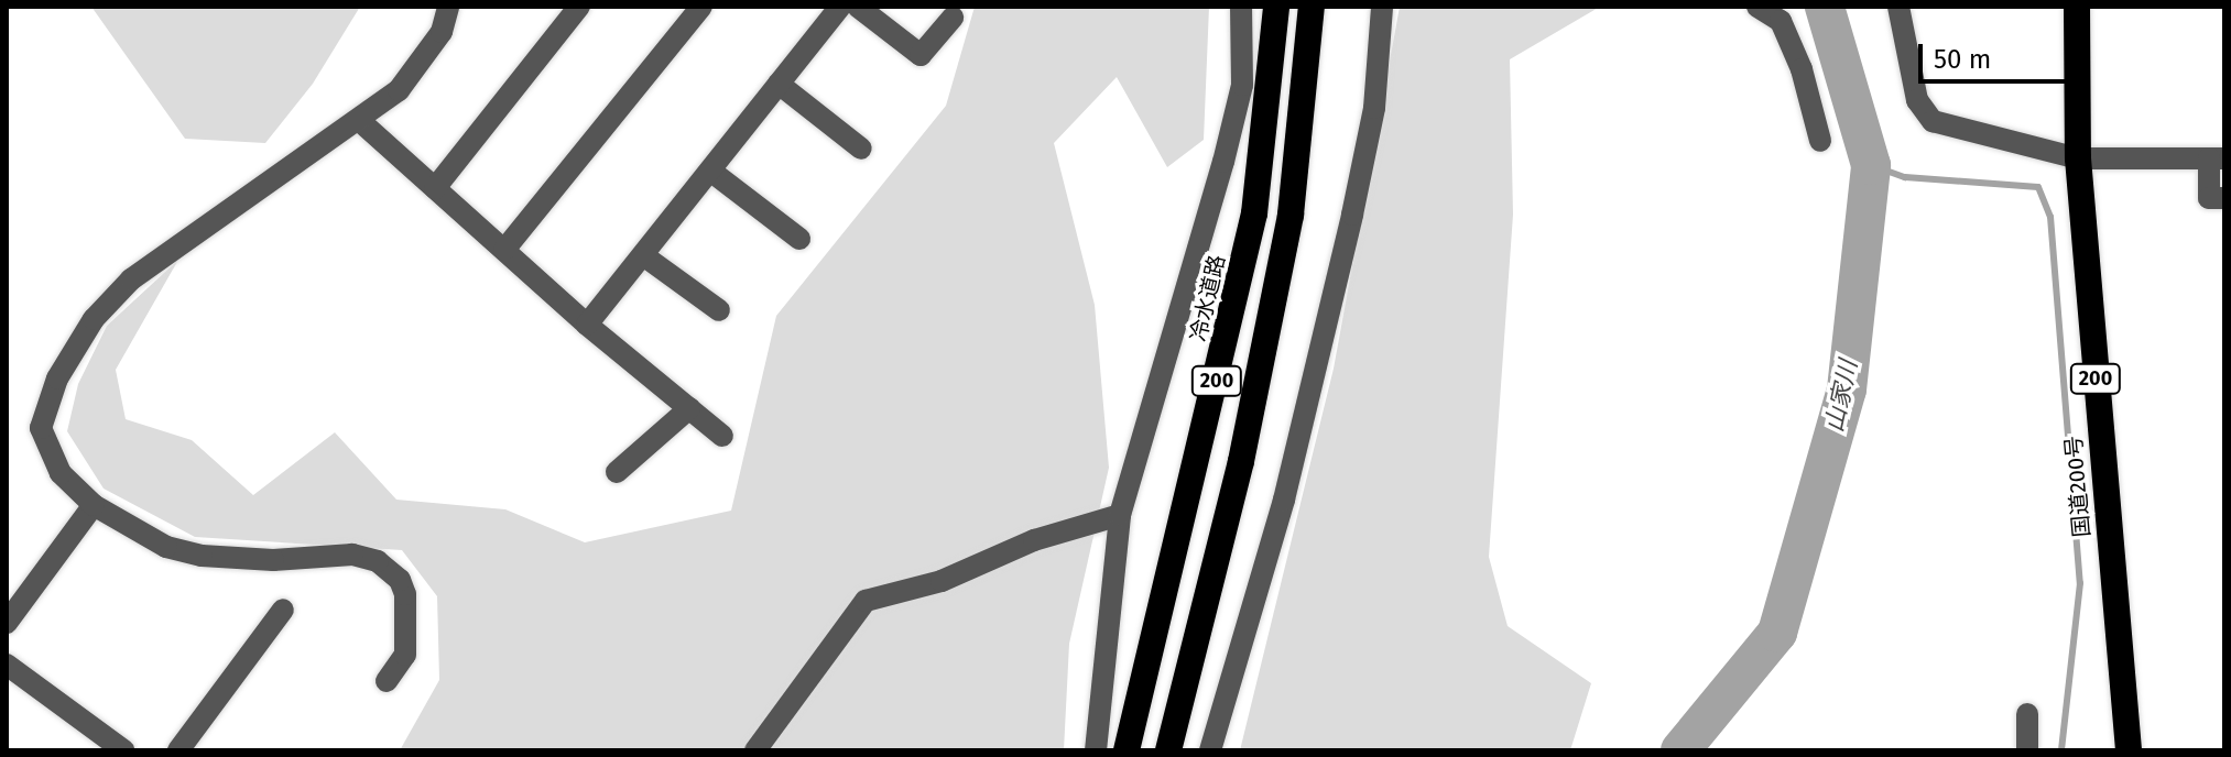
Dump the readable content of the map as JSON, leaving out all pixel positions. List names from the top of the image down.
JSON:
{
  "streets": {
    "highway": ["冷水道路", "200", "国道200号"]
  },
  "water": ["山家川"],
  "scale_bar": "50 m"
}
